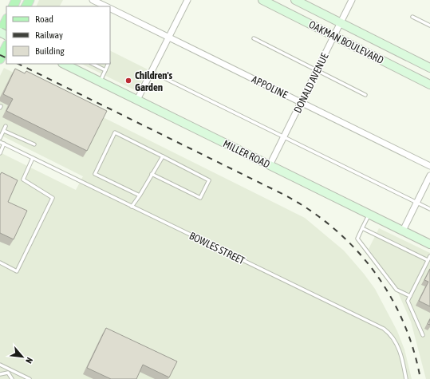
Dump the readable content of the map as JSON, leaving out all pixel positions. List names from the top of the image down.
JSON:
{
  "streets": {
    "street": [
      "OAKMAN BOULEVARD",
      "DONALD AVENUE",
      "APPOLINE",
      "MILLER ROAD"
    ],
    "lane": ["BOWLES STREET"]
  },
  "crossings": [
    ["OAKMAN BOULEVARD", "DONALD AVENUE"],
    ["DONALD AVENUE", "APPOLINE"],
    ["DONALD AVENUE", "MILLER ROAD"]
  ],
  "places": ["Children's Garden"],
  "legend": ["Road", "Railway", "Building"],
  "north": "bottom right"
}
